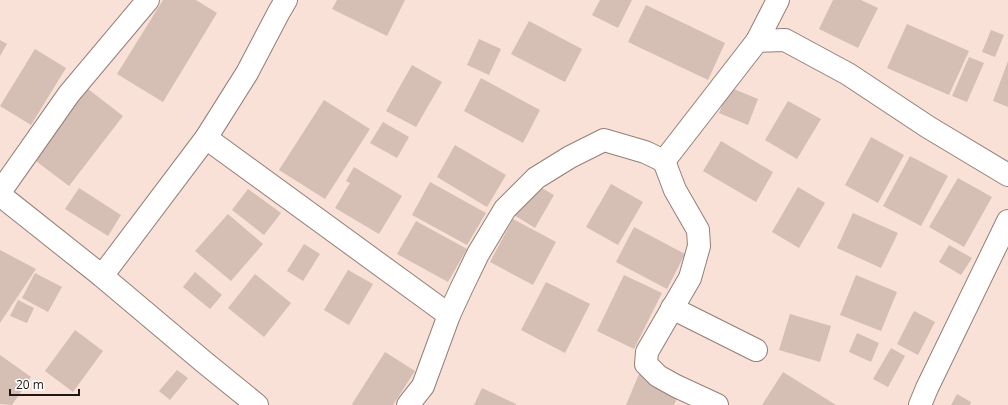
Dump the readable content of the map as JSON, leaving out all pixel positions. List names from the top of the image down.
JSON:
{
  "scale_bar": "20 m"
}
